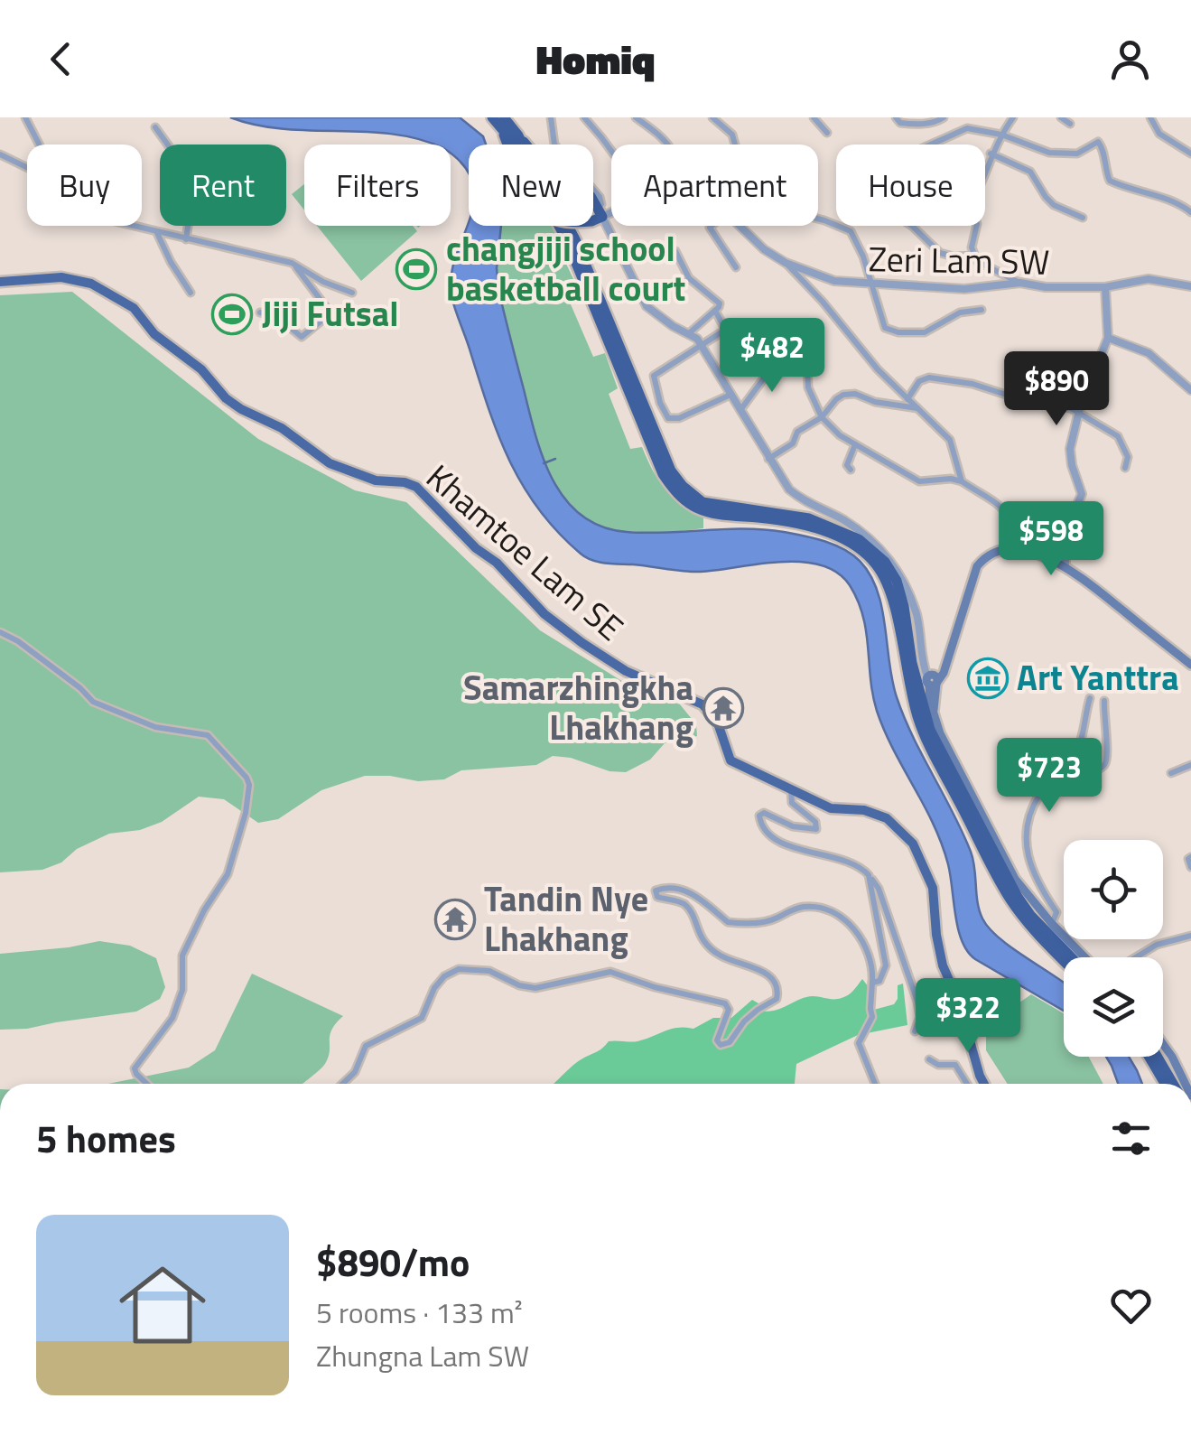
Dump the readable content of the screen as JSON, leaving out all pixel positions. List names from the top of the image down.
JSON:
{
  "streets": {
    "main road": ["Khamtoe Lam SE"],
    "street": ["Zeri Lam SW"]
  },
  "places": {
    "sports": ["changjiji school basketball court", "Jiji Futsal"],
    "museum": ["Art Yanttra"],
    "temple": ["Samarzhingkha Lhakhang", "Tandin Nye Lhakhang"]
  },
  "page": {
    "header": "Homiq",
    "chip": [
      "Buy",
      "Rent",
      "Filters",
      "New",
      "Apartment",
      "House"
    ],
    "price": [
      "$482",
      "$890",
      "$598",
      "$723",
      "$322"
    ],
    "heading": "5 homes",
    "list": [
      {
        "name": "$890/mo",
        "note": "5 rooms · 133 m² · Zhungna Lam SW"
      }
    ]
  }
}
